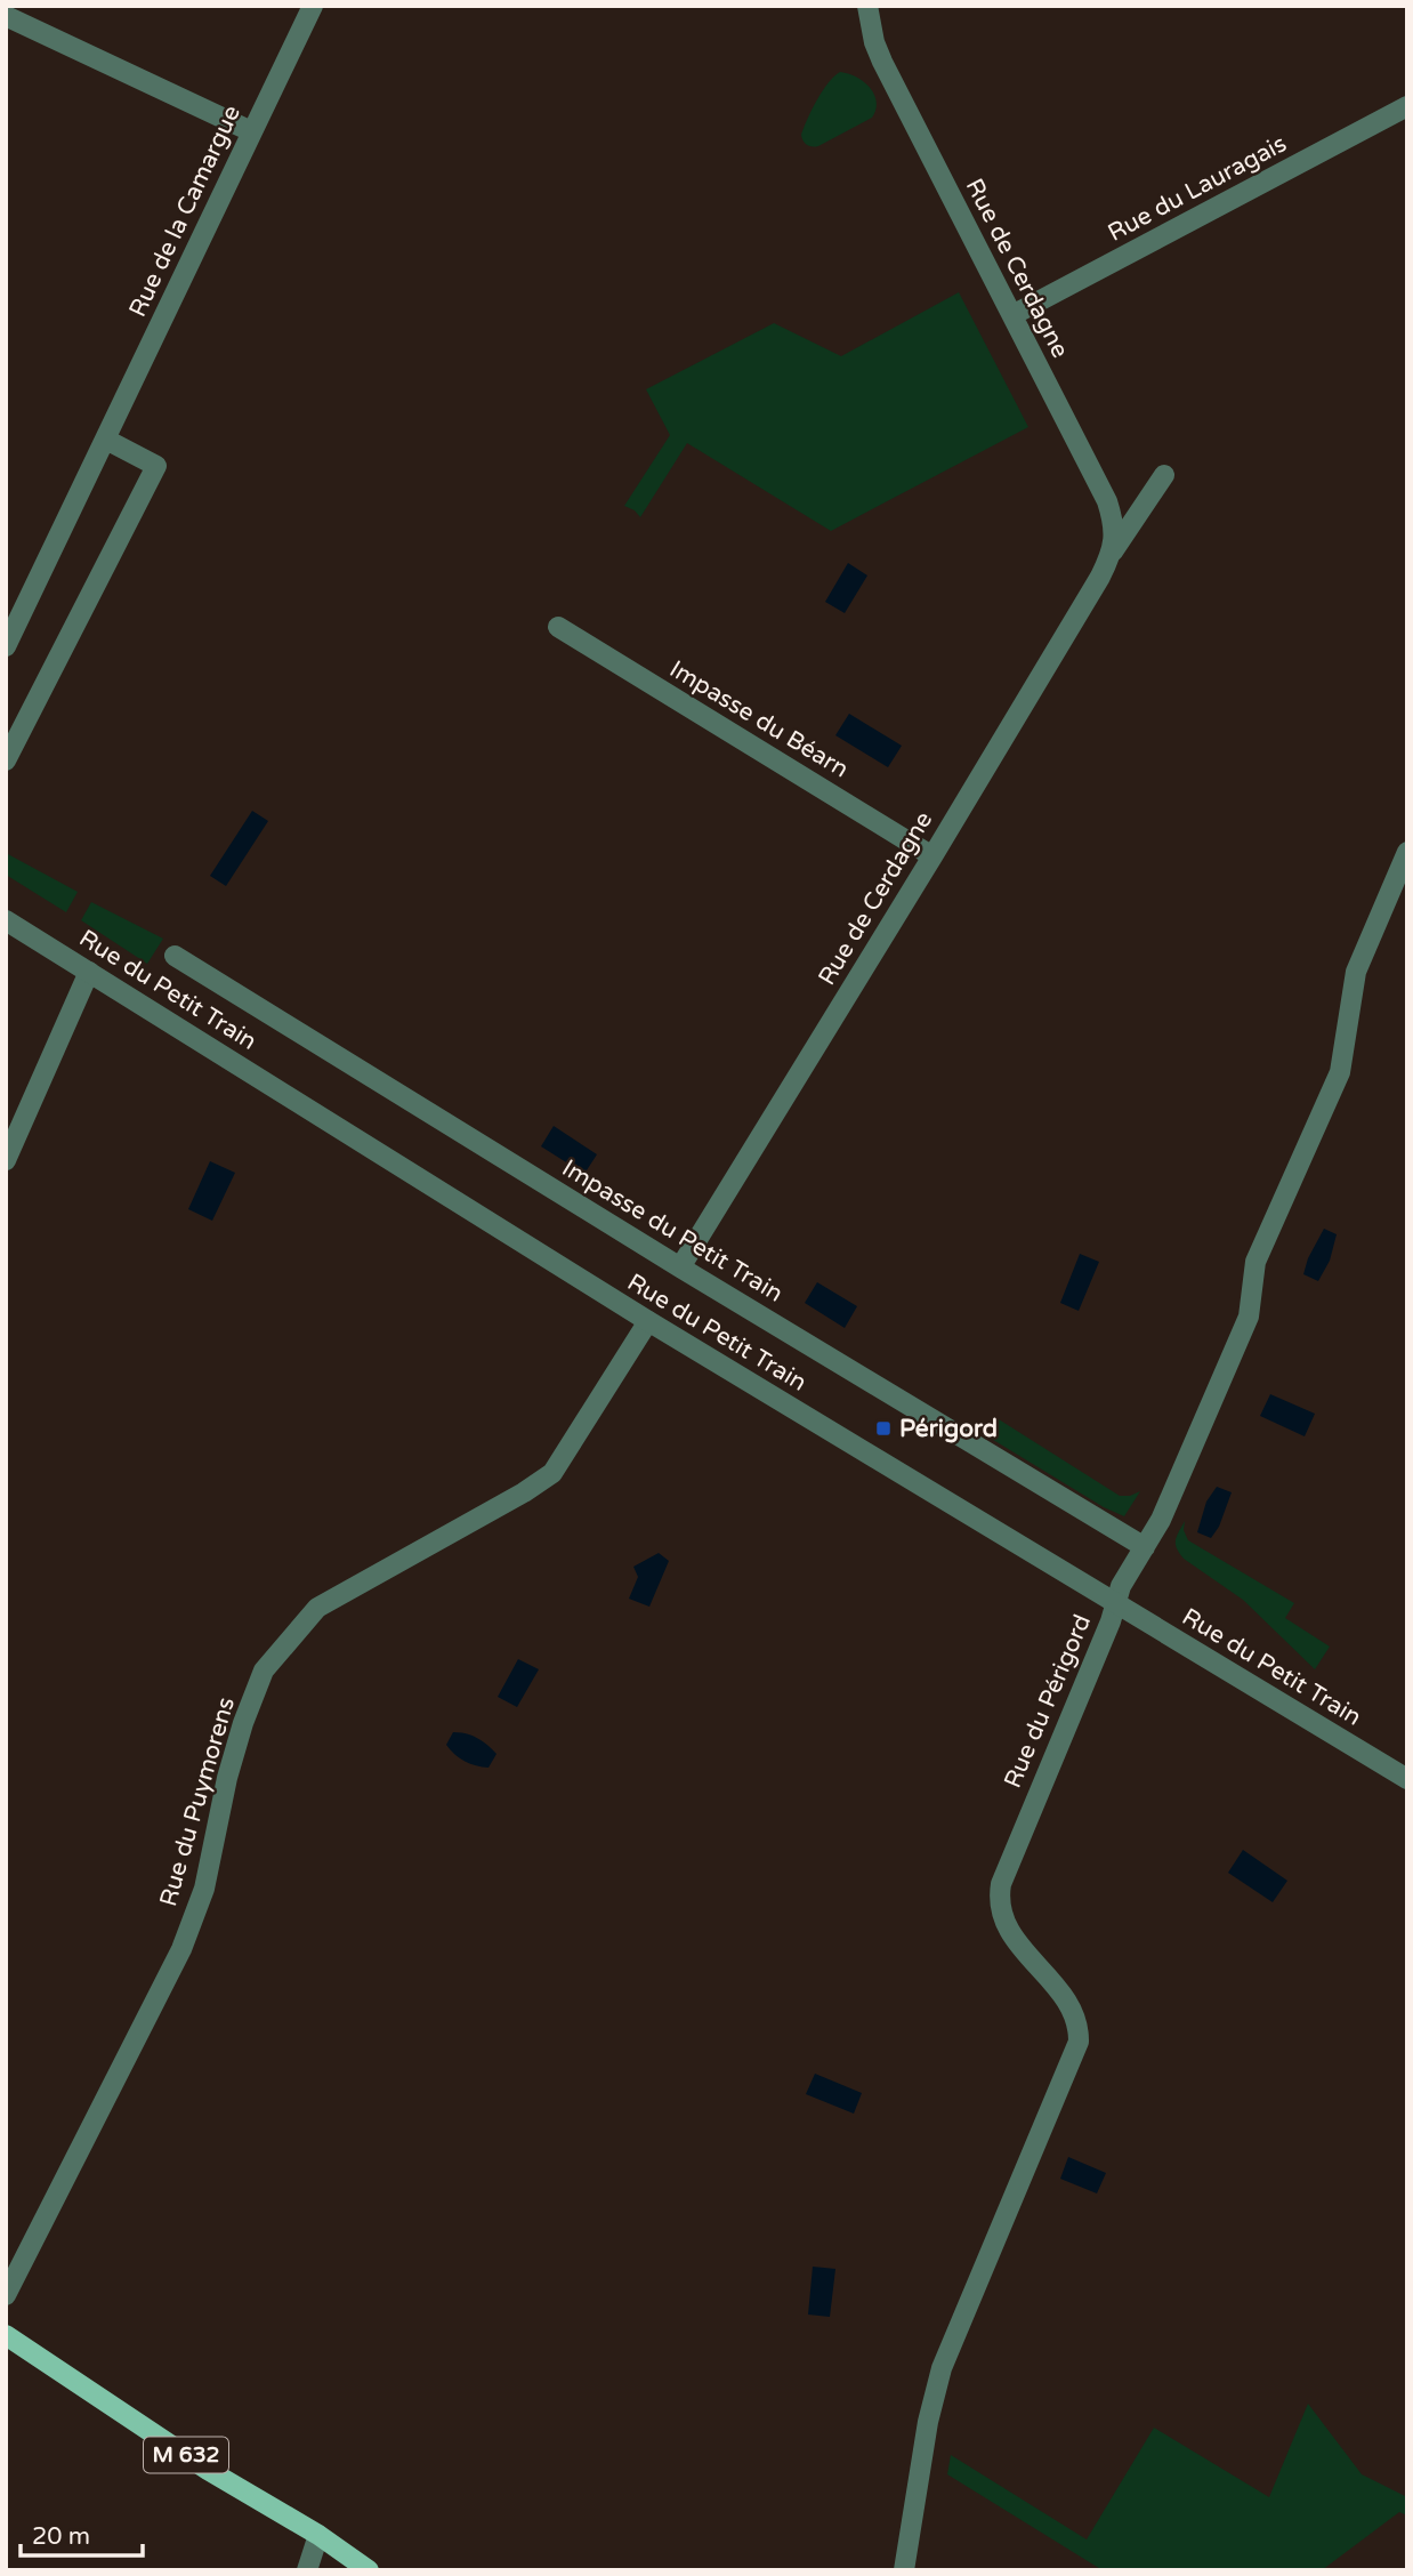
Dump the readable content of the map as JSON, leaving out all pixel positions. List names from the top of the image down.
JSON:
{
  "streets": {
    "main road": ["M 632"],
    "street": [
      "Rue du Lauragais",
      "Rue de la Camargue",
      "Rue de Cerdagne",
      "Impasse du Béarn",
      "Rue du Petit Train",
      "Impasse du Petit Train",
      "Rue du Périgord",
      "Rue du Puymorens"
    ]
  },
  "crossings": [
    ["Rue du Lauragais", "Rue de Cerdagne"],
    ["Rue de Cerdagne", "Impasse du Béarn"],
    ["Rue de Cerdagne", "Impasse du Petit Train"],
    ["Rue du Petit Train", "Rue du Périgord"],
    ["Rue du Petit Train", "Rue du Puymorens"],
    ["Impasse du Petit Train", "Rue du Périgord"]
  ],
  "places": {
    "transit": ["Périgord"]
  },
  "scale_bar": "20 m"
}
